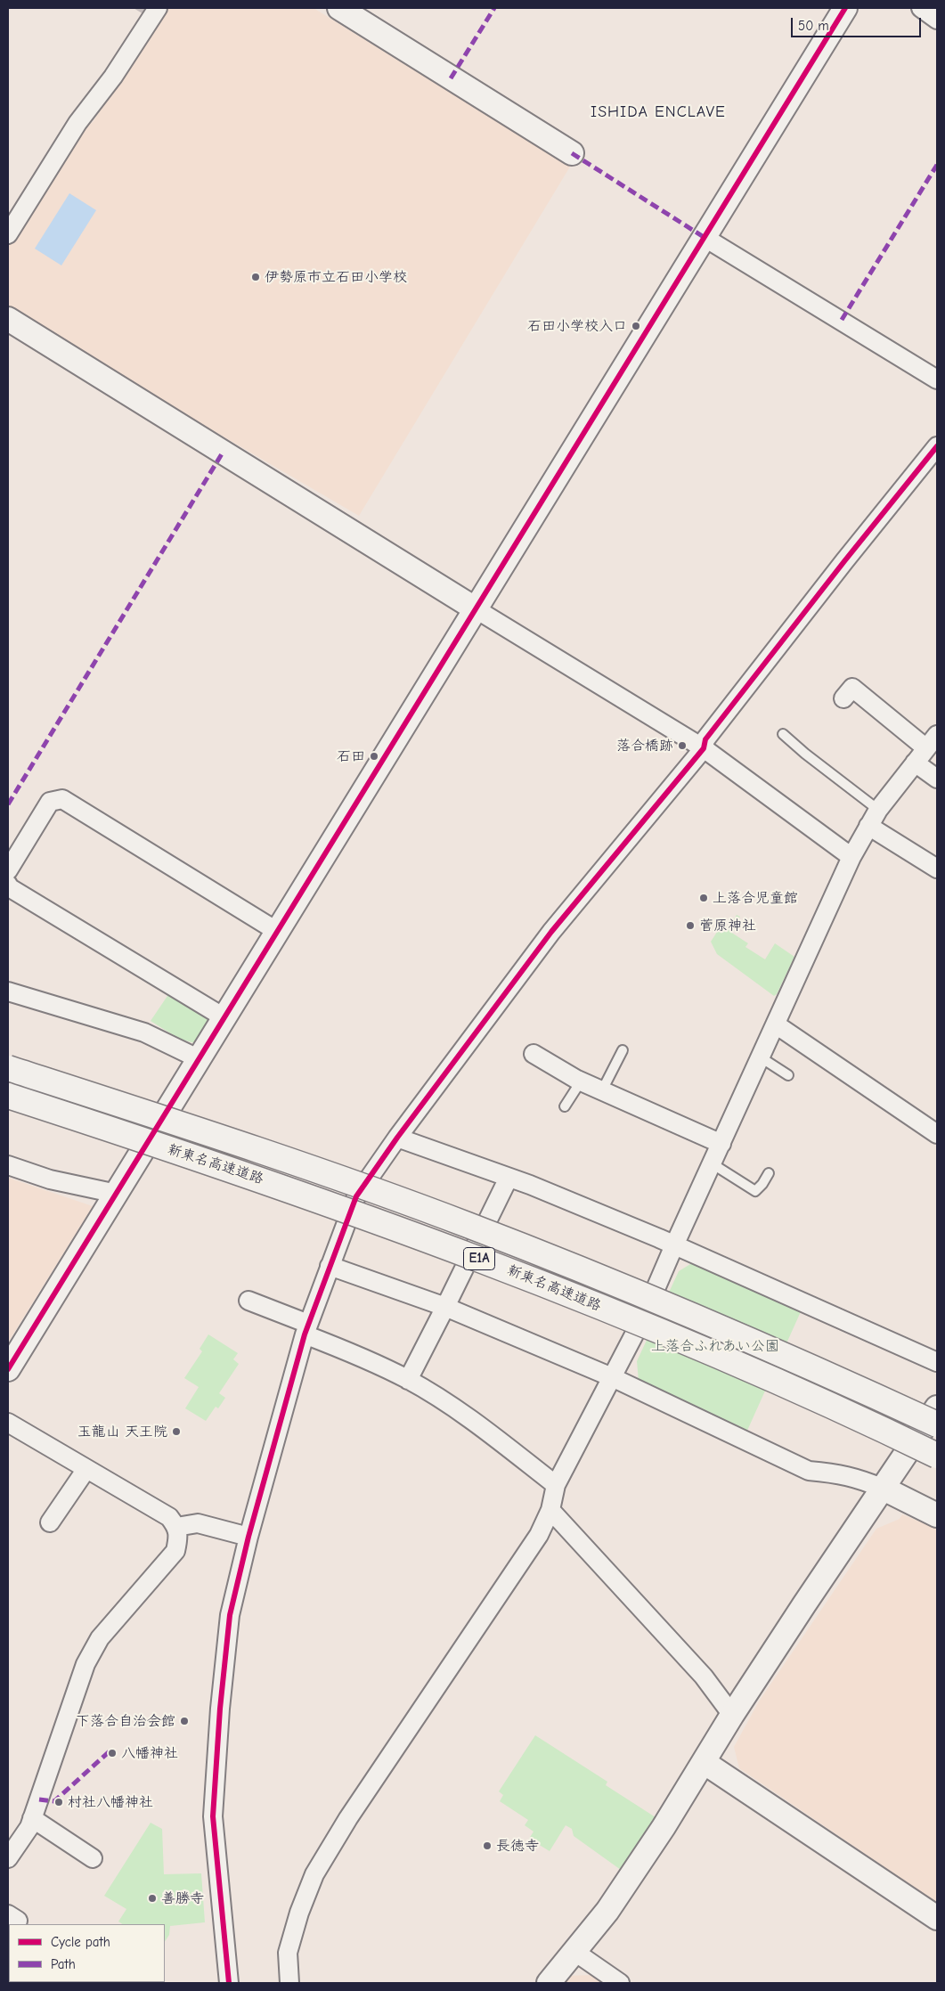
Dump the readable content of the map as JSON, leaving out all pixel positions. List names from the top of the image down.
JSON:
{
  "streets": {
    "highway": ["新東名高速道路", "E1A"]
  },
  "districts": ["ISHIDA ENCLAVE"],
  "parks": ["上落合ふれあい公園"],
  "places": [
    "伊勢原市立石田小学校",
    "石田小学校入口",
    "落合橋跡",
    "石田",
    "上落合児童館",
    "菅原神社",
    "玉龍山 天王院",
    "下落合自治会館",
    "八幡神社",
    "村社八幡神社",
    "長徳寺",
    "善勝寺"
  ],
  "legend": ["Cycle path", "Path"],
  "scale_bar": "50 m"
}
